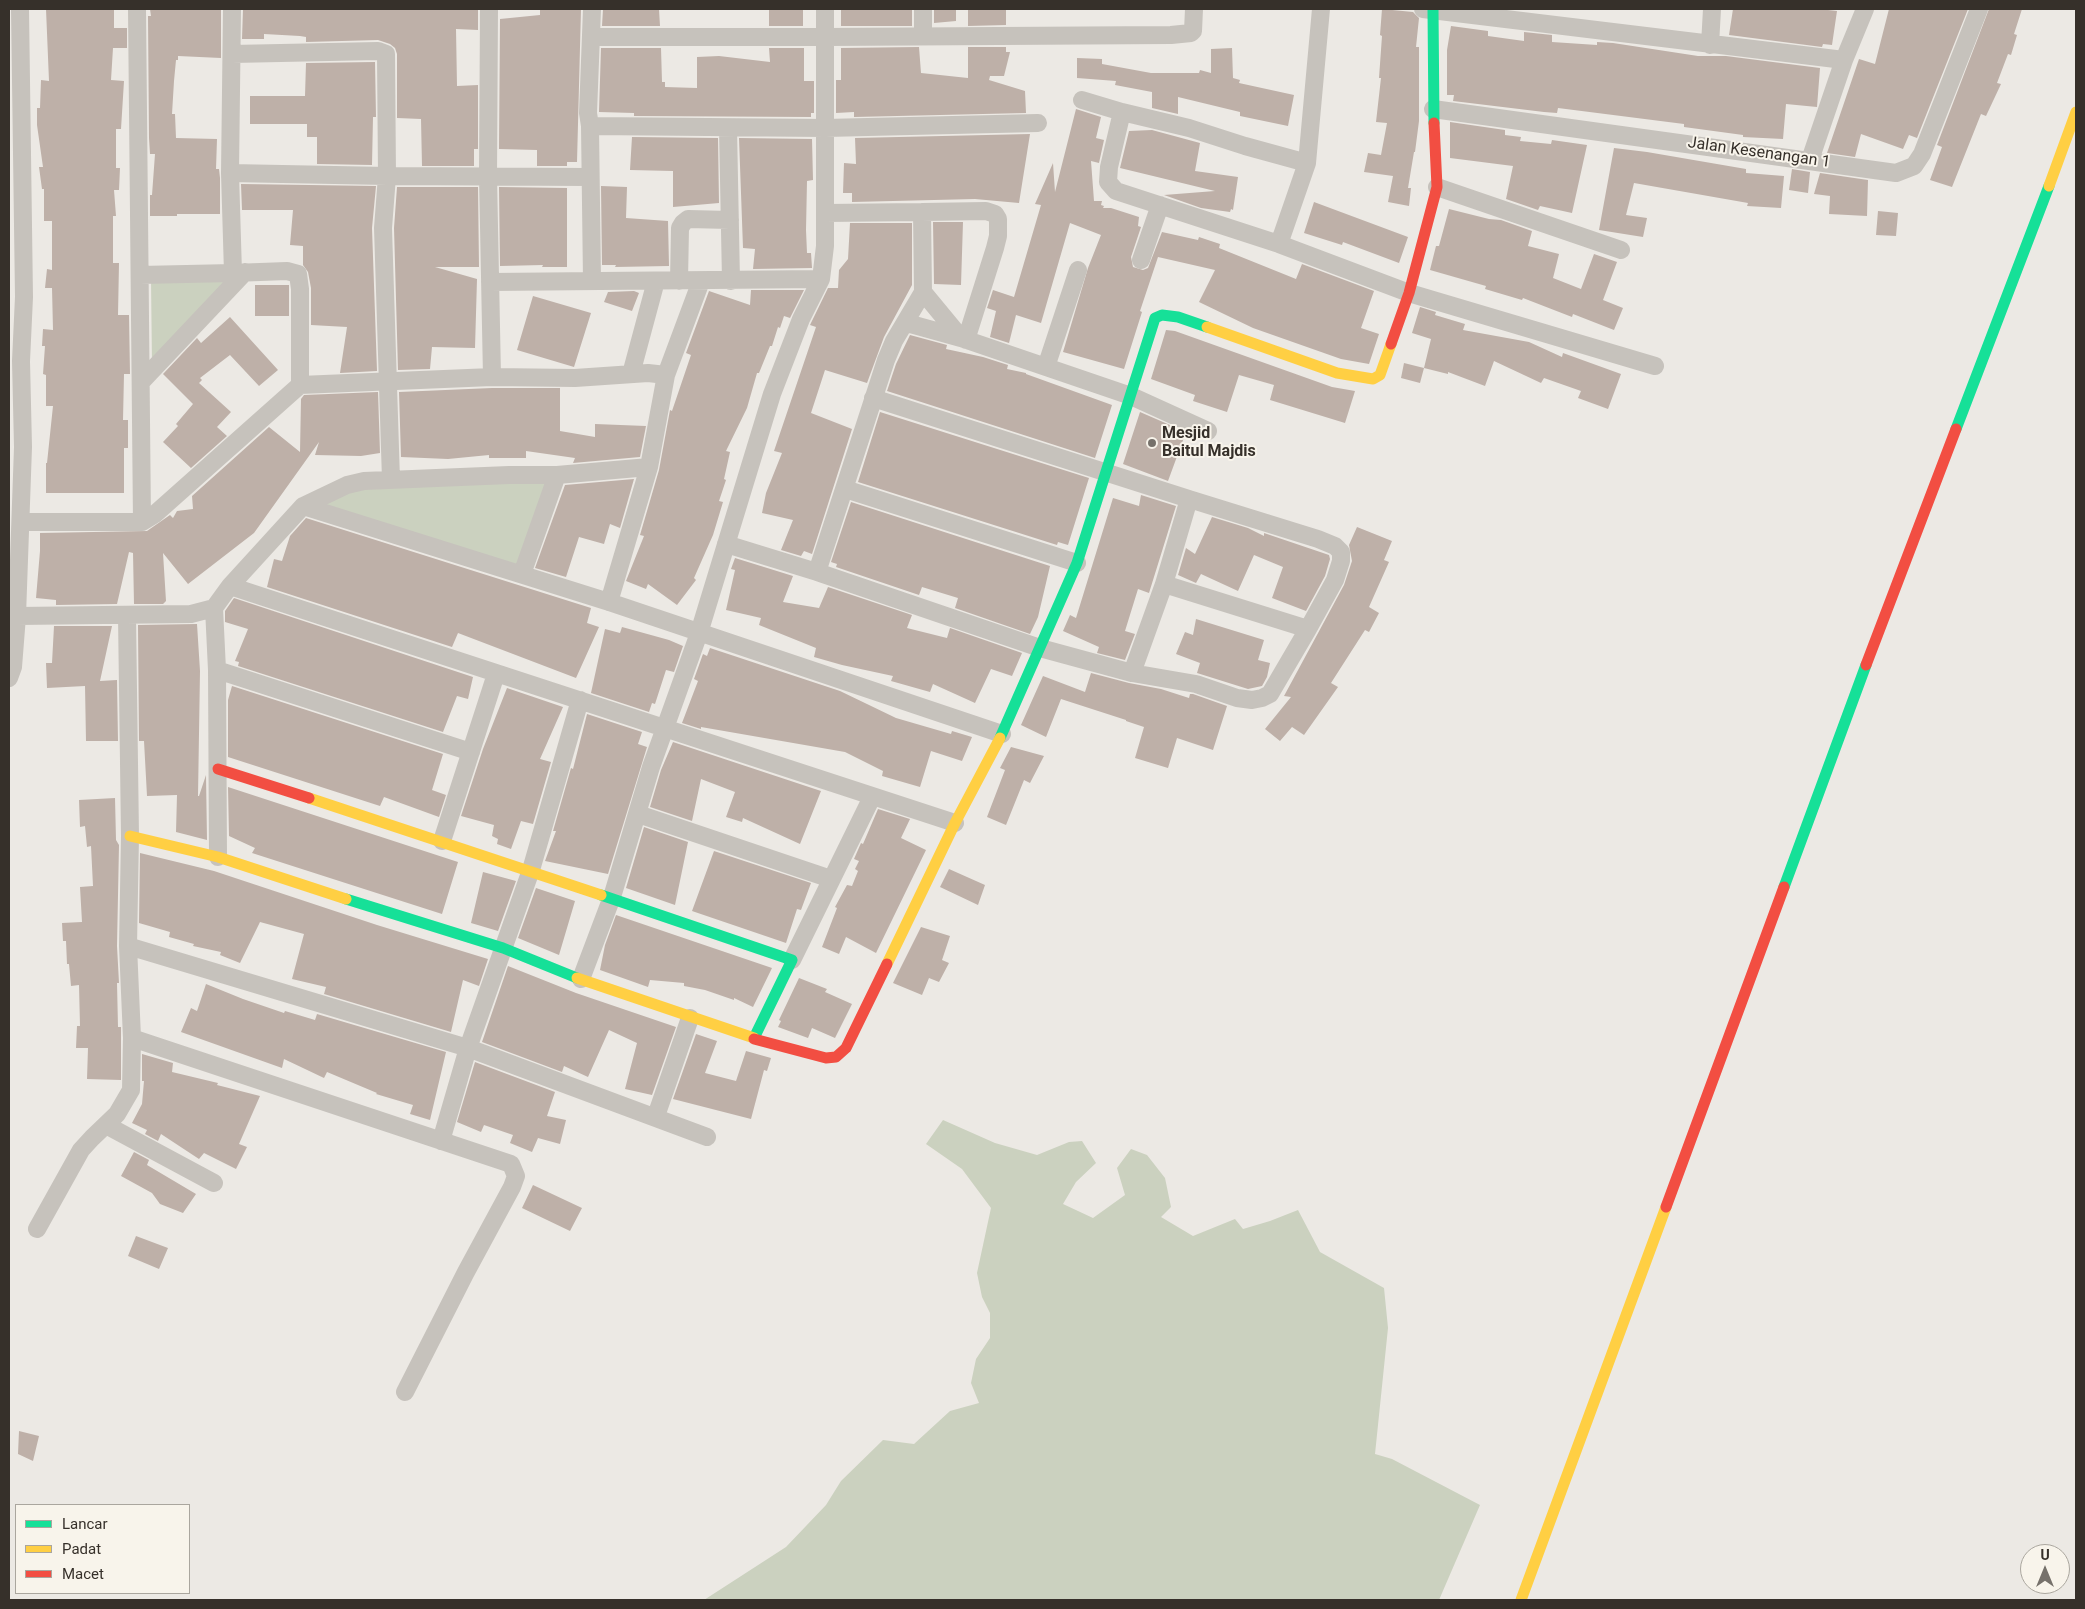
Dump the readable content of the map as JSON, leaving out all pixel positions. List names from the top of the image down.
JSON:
{
  "streets": {
    "street": ["Jalan Kesenangan 1"]
  },
  "places": ["Mesjid Baitul Majdis"],
  "legend": ["Lancar", "Padat", "Macet"],
  "north": "top"
}
